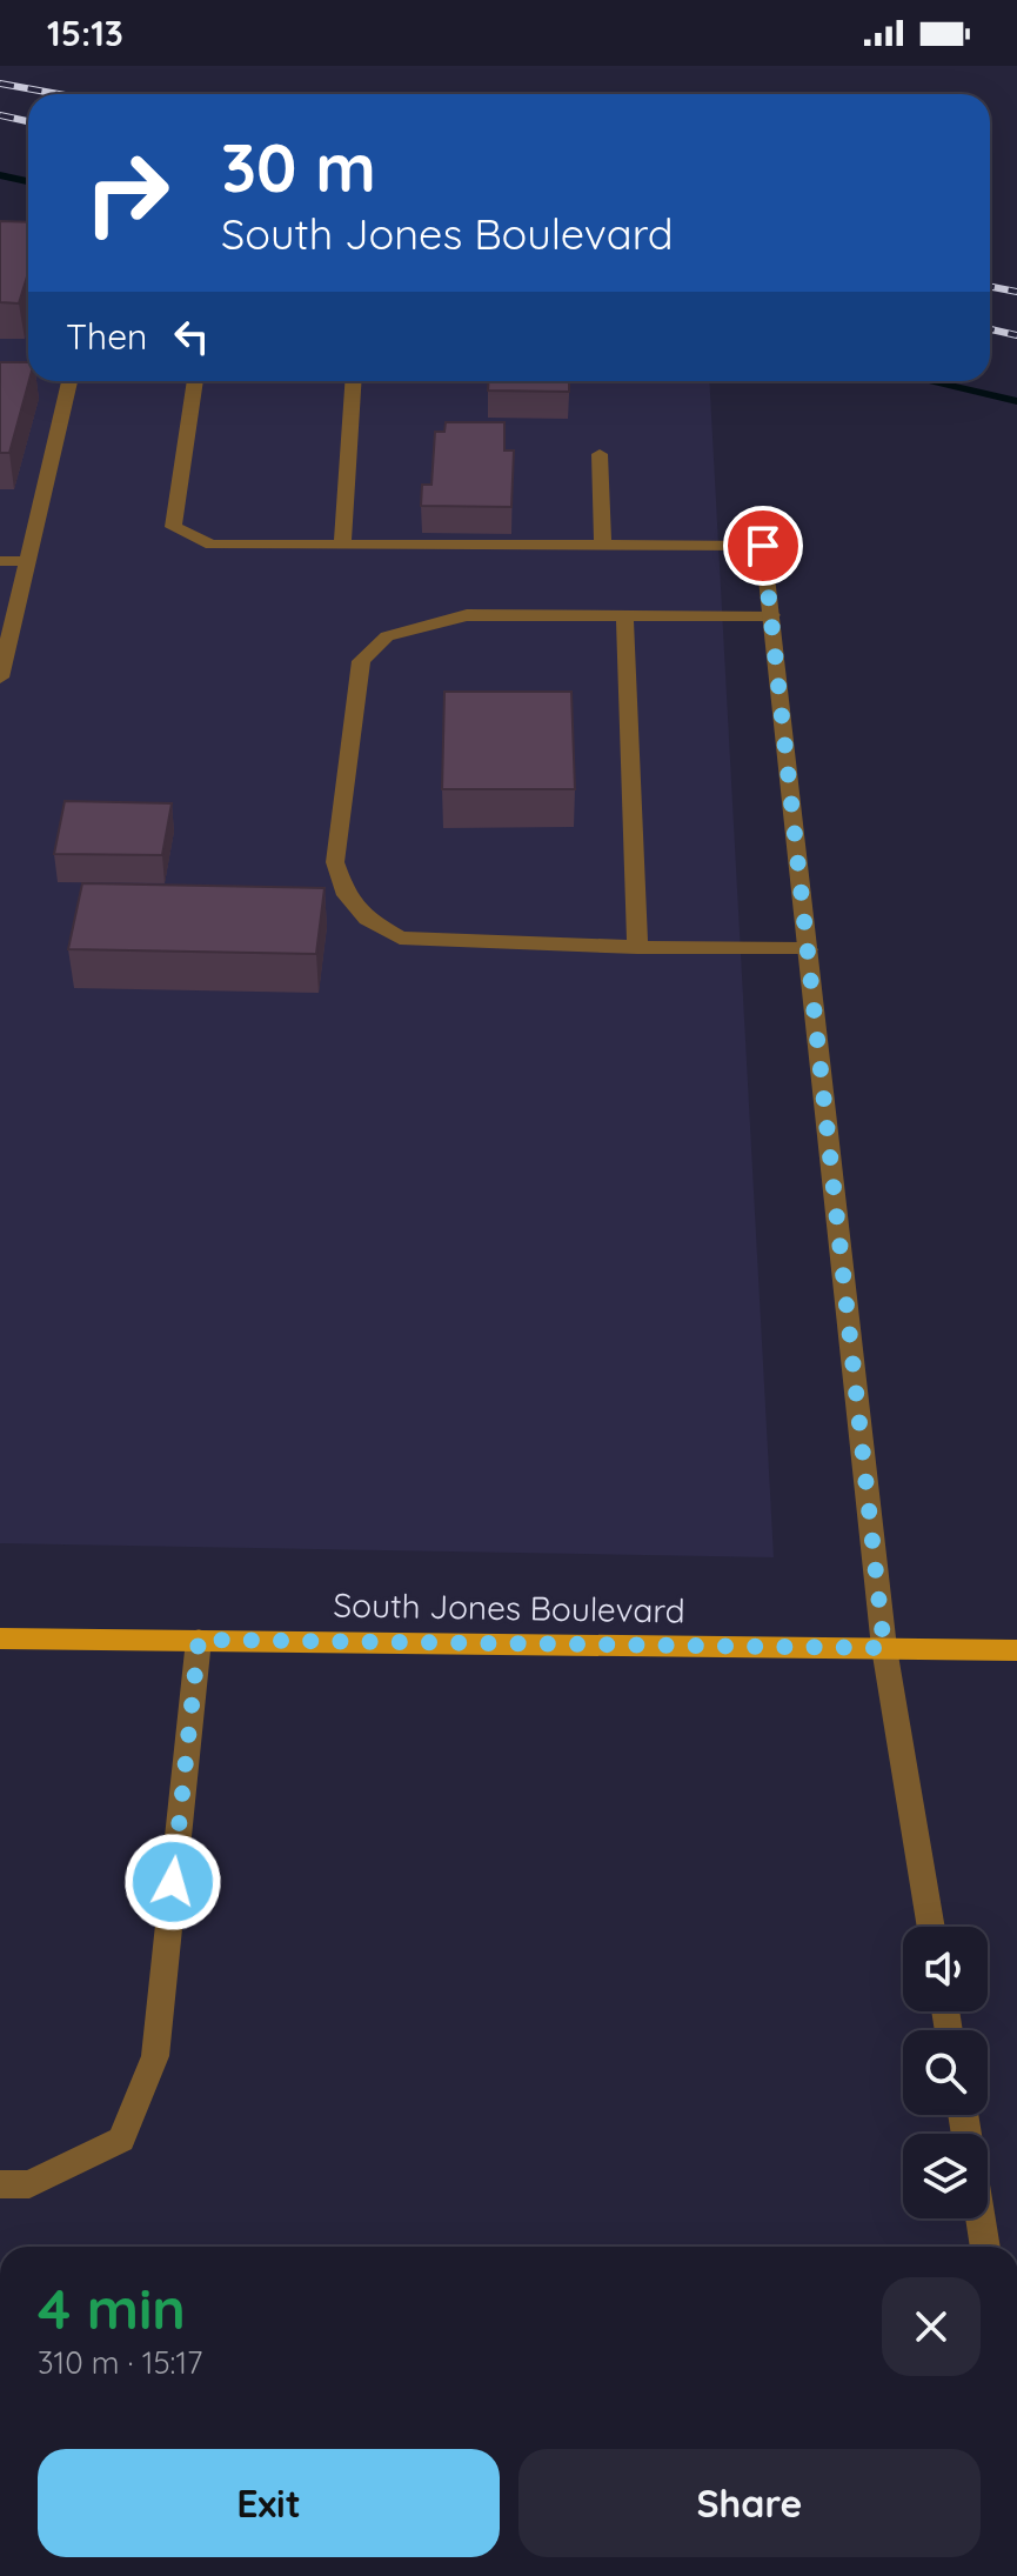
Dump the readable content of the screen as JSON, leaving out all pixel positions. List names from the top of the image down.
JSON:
{
  "streets": {
    "main road": ["South Jones Boulevard"]
  },
  "page": {
    "status": "15:13",
    "turn": ["30 m", "South Jones Boulevard"],
    "then": "Then",
    "heading": ["4 min", "310 m · 15:17"],
    "buttons": ["Exit", "Share"]
  }
}
